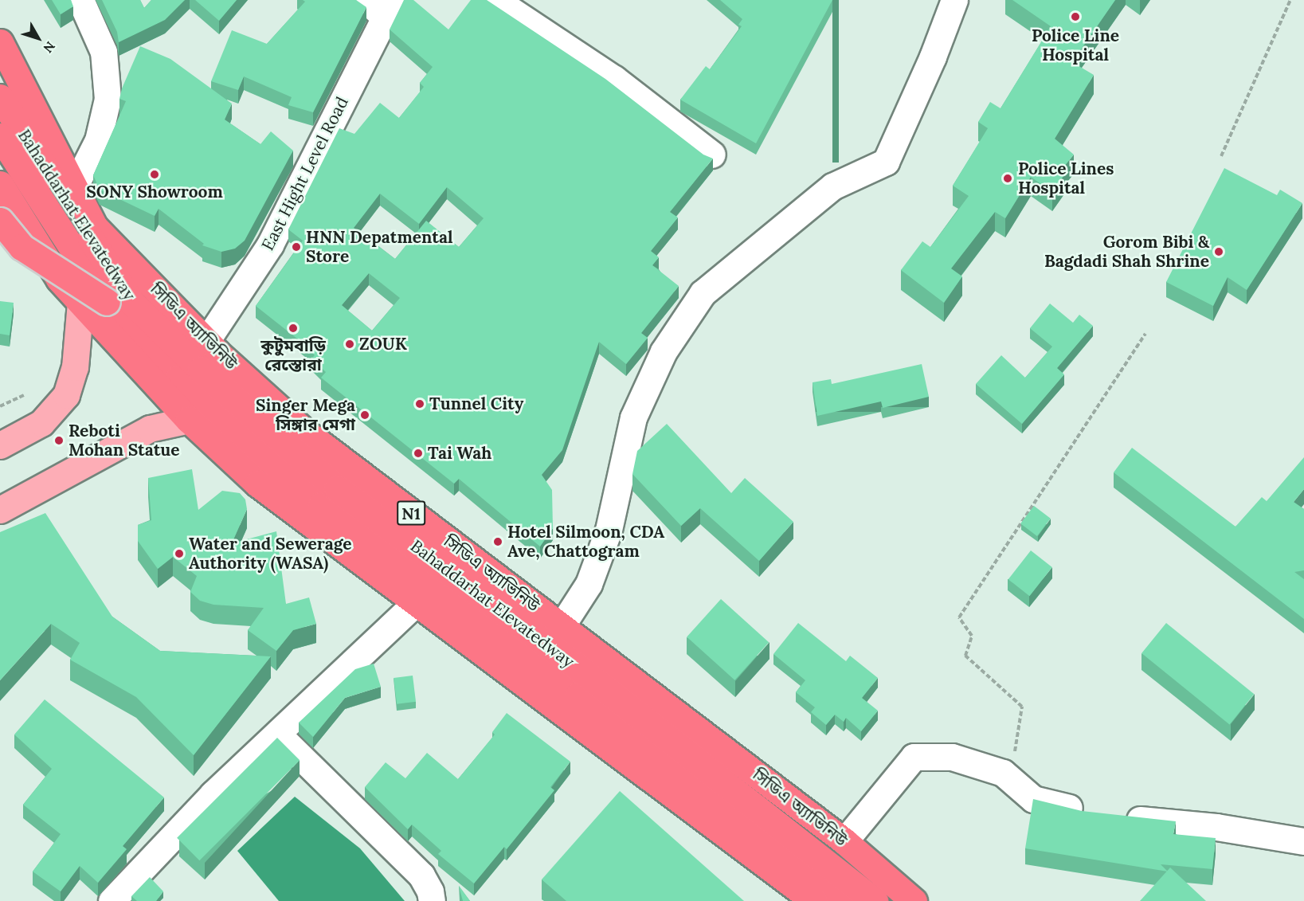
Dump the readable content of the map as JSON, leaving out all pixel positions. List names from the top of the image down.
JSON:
{
  "streets": {
    "highway": ["Bahaddarhat Elevatedway", "সিডিএ অ্যাভিনিউ", "N1"],
    "street": ["East Hight Level Road"]
  },
  "crossings": [
    ["East Hight Level Road", "সিডিএ অ্যাভিনিউ"]
  ],
  "places": [
    "Police Line Hospital",
    "SONY Showroom",
    "Police Lines Hospital",
    "HNN Depatmental Store",
    "Gorom Bibi & Bagdadi Shah Shrine",
    "কুটুমবাড়ি রেস্তোরা",
    "ZOUK",
    "Tunnel City",
    "Singer Mega সিঙ্গার মেগা",
    "Reboti Mohan Statue",
    "Tai Wah",
    "Hotel Silmoon, CDA Ave, Chattogram",
    "Water and Sewerage Authority (WASA)"
  ],
  "north": "bottom right"
}
